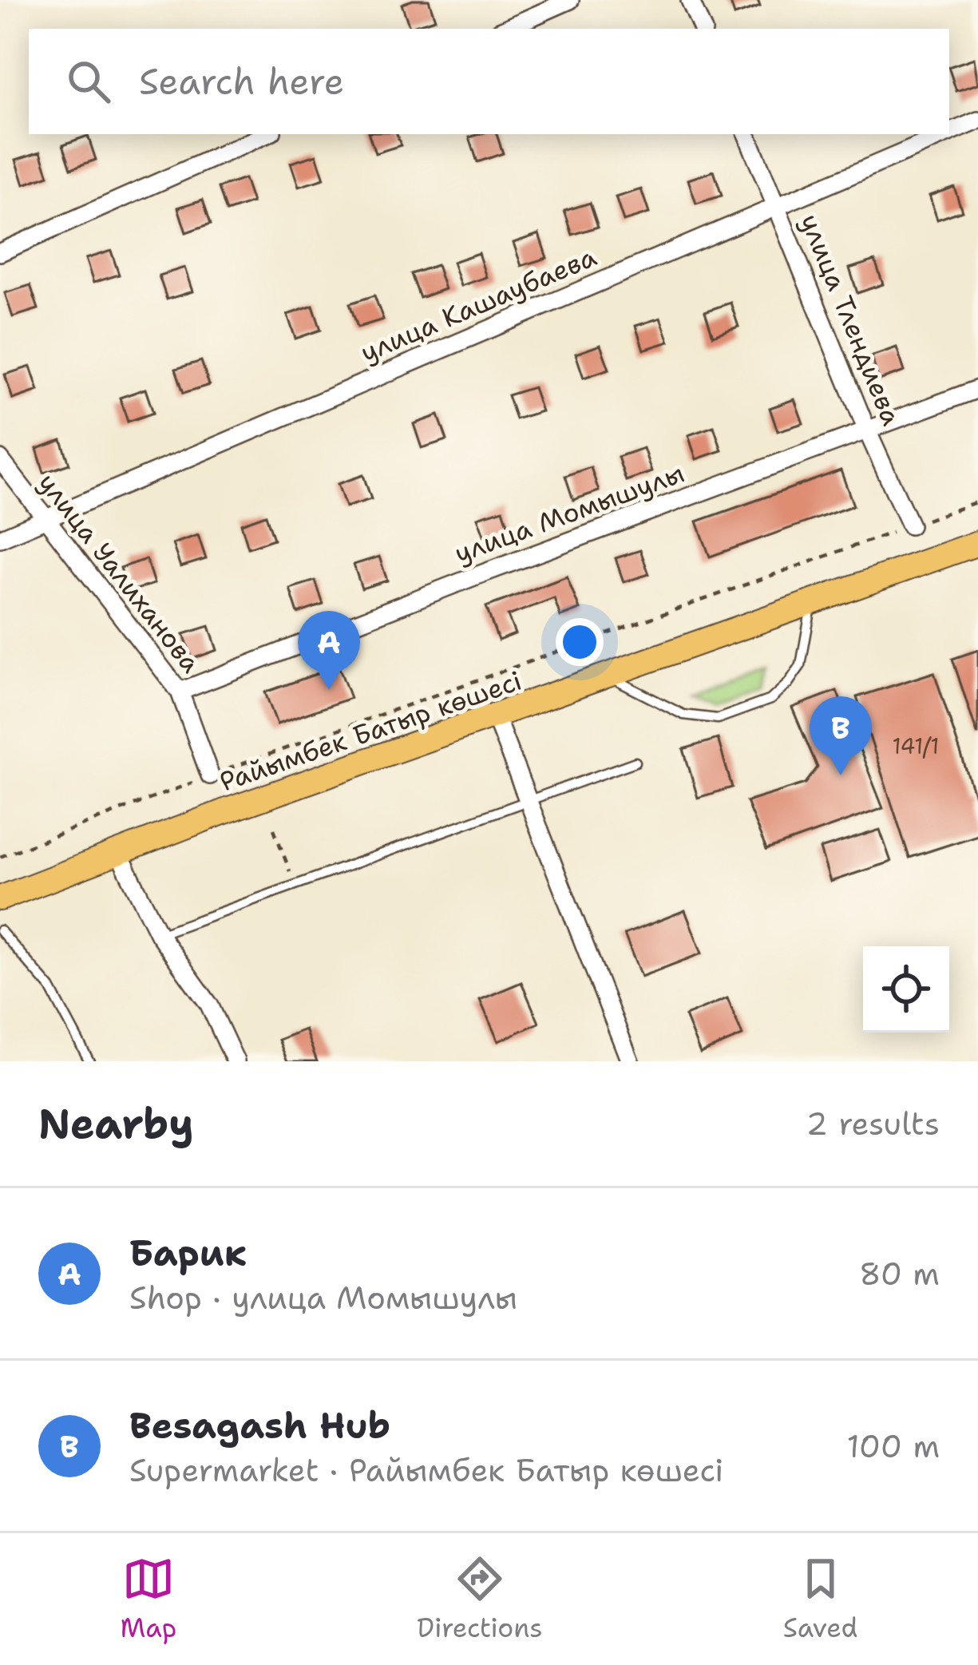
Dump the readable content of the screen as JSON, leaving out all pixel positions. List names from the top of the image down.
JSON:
{
  "streets": {
    "main road": ["Райымбек Батыр көшесі"],
    "street": [
      "улица Кашаубаева",
      "улица Тлендиева",
      "улица Момышулы",
      "улица Уалиханова"
    ]
  },
  "crossings": [
    ["улица Кашаубаева", "улица Тлендиева"],
    ["улица Кашаубаева", "улица Уалиханова"],
    ["улица Тлендиева", "улица Момышулы"],
    ["улица Момышулы", "улица Уалиханова"]
  ],
  "house_numbers": ["141/1"],
  "page": {
    "search": "Search here",
    "pins": ["A", "B"],
    "heading": ["Nearby", "2 results"],
    "list": [
      {
        "mark": "A",
        "name": "Барик",
        "note": "Shop · улица Момышулы",
        "value": "80 m"
      },
      {
        "mark": "B",
        "name": "Besagash Hub",
        "note": "Supermarket · Райымбек Батыр көшесі",
        "value": "100 m"
      }
    ],
    "nav": ["Map", "Directions", "Saved"]
  }
}
